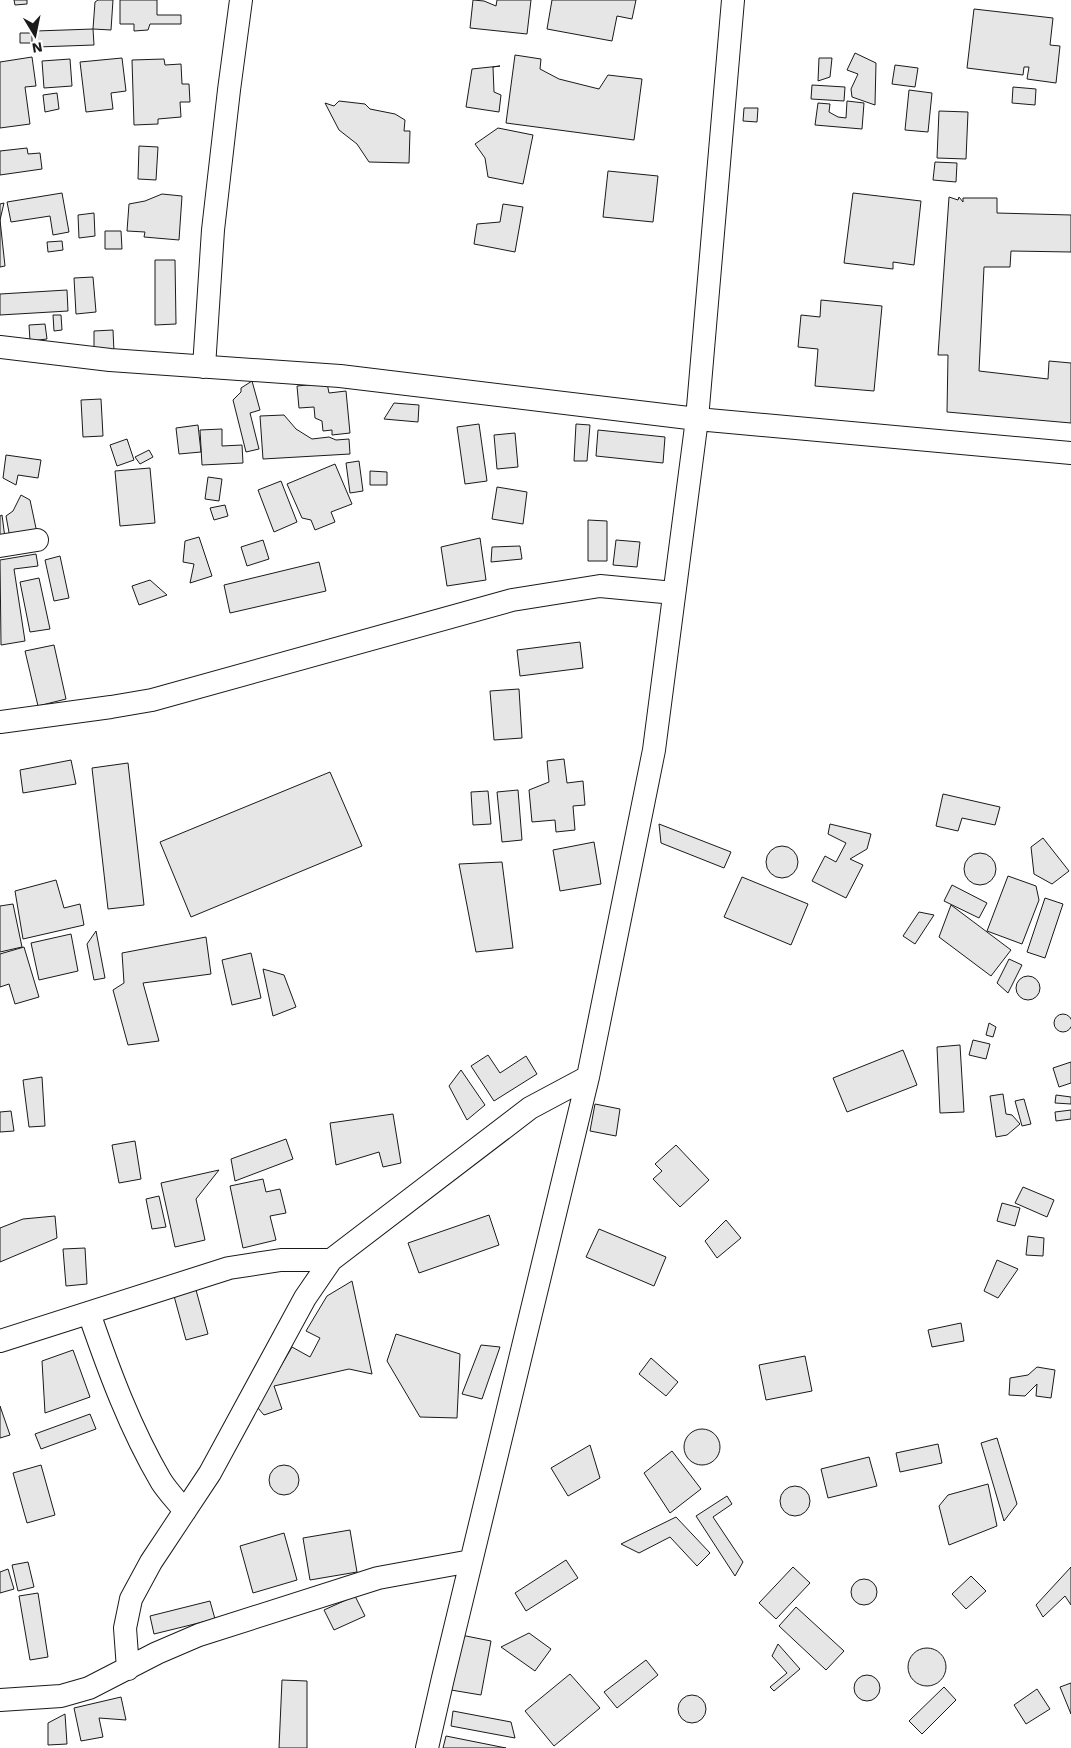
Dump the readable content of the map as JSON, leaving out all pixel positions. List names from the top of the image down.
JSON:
{
  "north": "bottom"
}
